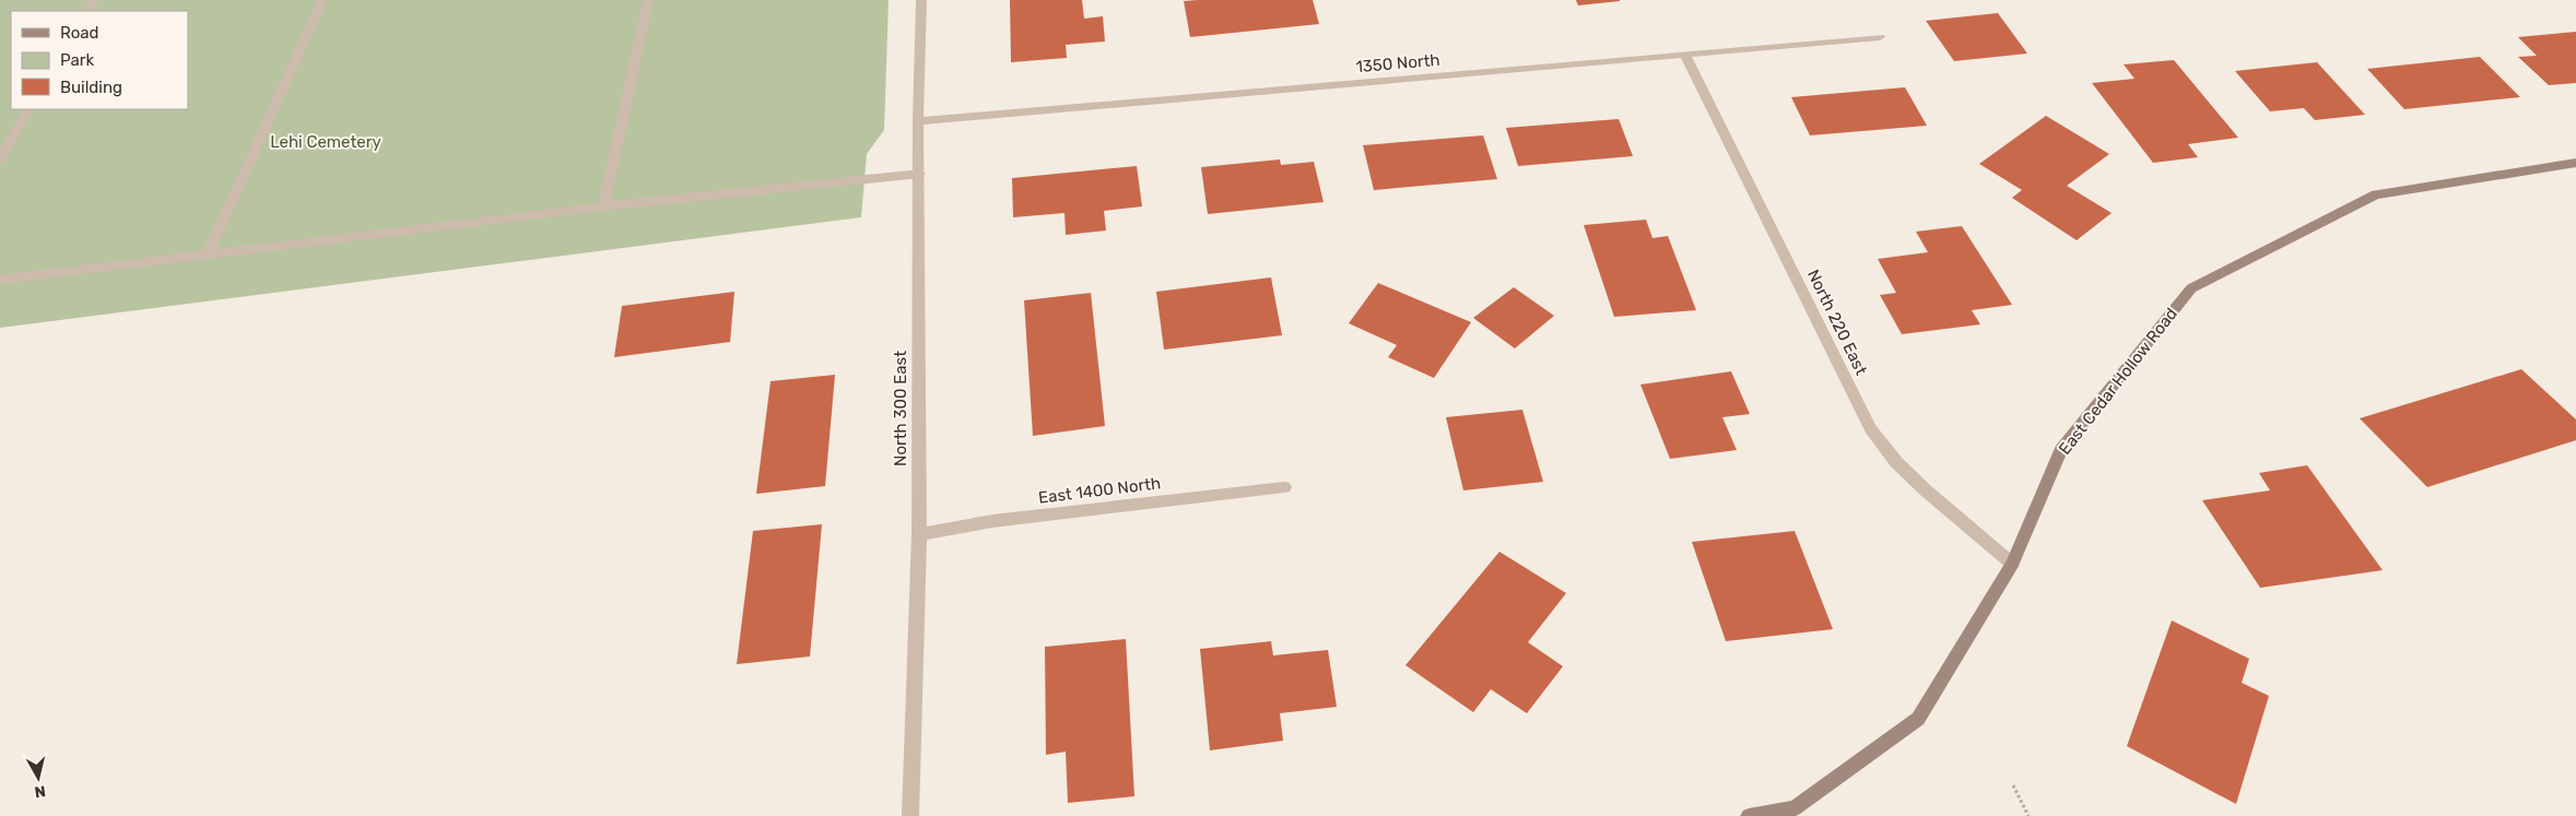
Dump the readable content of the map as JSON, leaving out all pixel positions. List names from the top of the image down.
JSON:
{
  "streets": {
    "street": [
      "1350 North",
      "North 220 East",
      "East Cedar Hollow Road",
      "North 300 East",
      "East 1400 North"
    ]
  },
  "crossings": [
    ["1350 North", "North 220 East"],
    ["1350 North", "North 300 East"],
    ["North 220 East", "East Cedar Hollow Road"],
    ["North 300 East", "East 1400 North"]
  ],
  "parks": ["Lehi Cemetery"],
  "legend": ["Road", "Park", "Building"],
  "north": "bottom"
}
